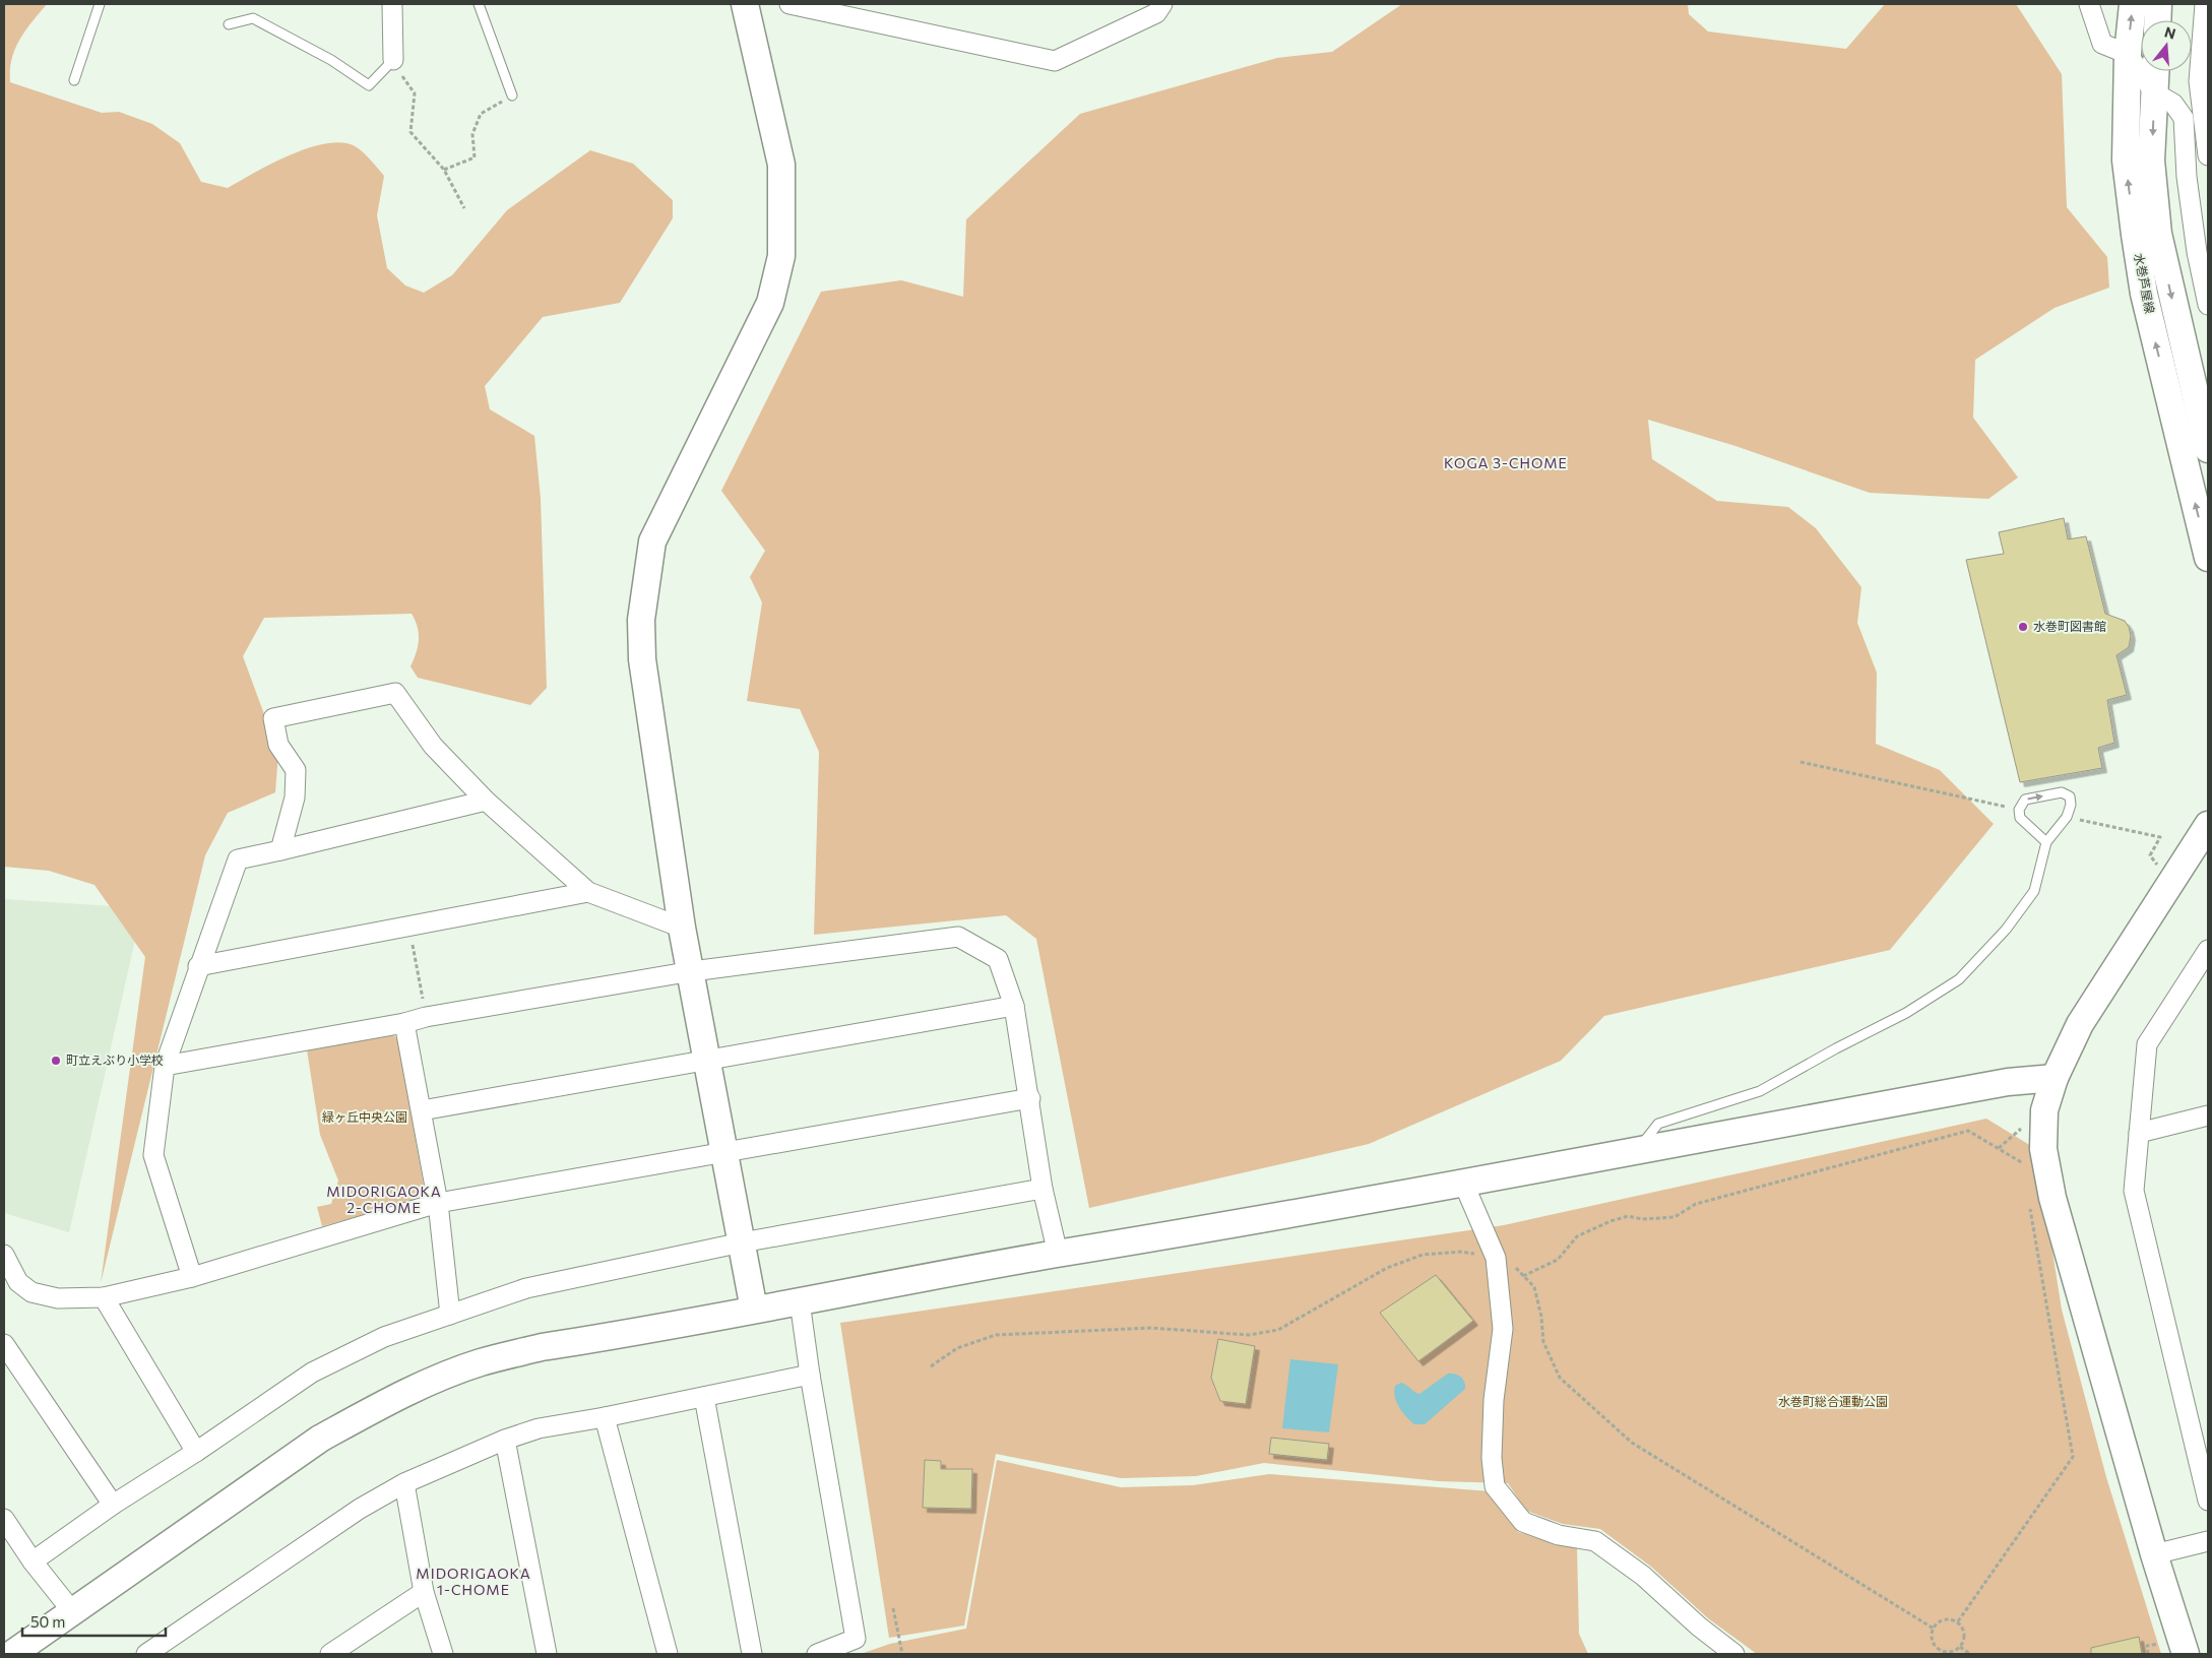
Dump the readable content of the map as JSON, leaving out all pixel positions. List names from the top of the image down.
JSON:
{
  "streets": {
    "street": ["水巻芦屋線"]
  },
  "districts": ["KOGA 3-CHOME", "MIDORIGAOKA 2-CHOME", "MIDORIGAOKA 1-CHOME"],
  "parks": ["緑ヶ丘中央公園", "水巻町総合運動公園"],
  "places": ["水巻町図書館", "町立えぶり小学校"],
  "scale_bar": "50 m",
  "north": "top"
}
